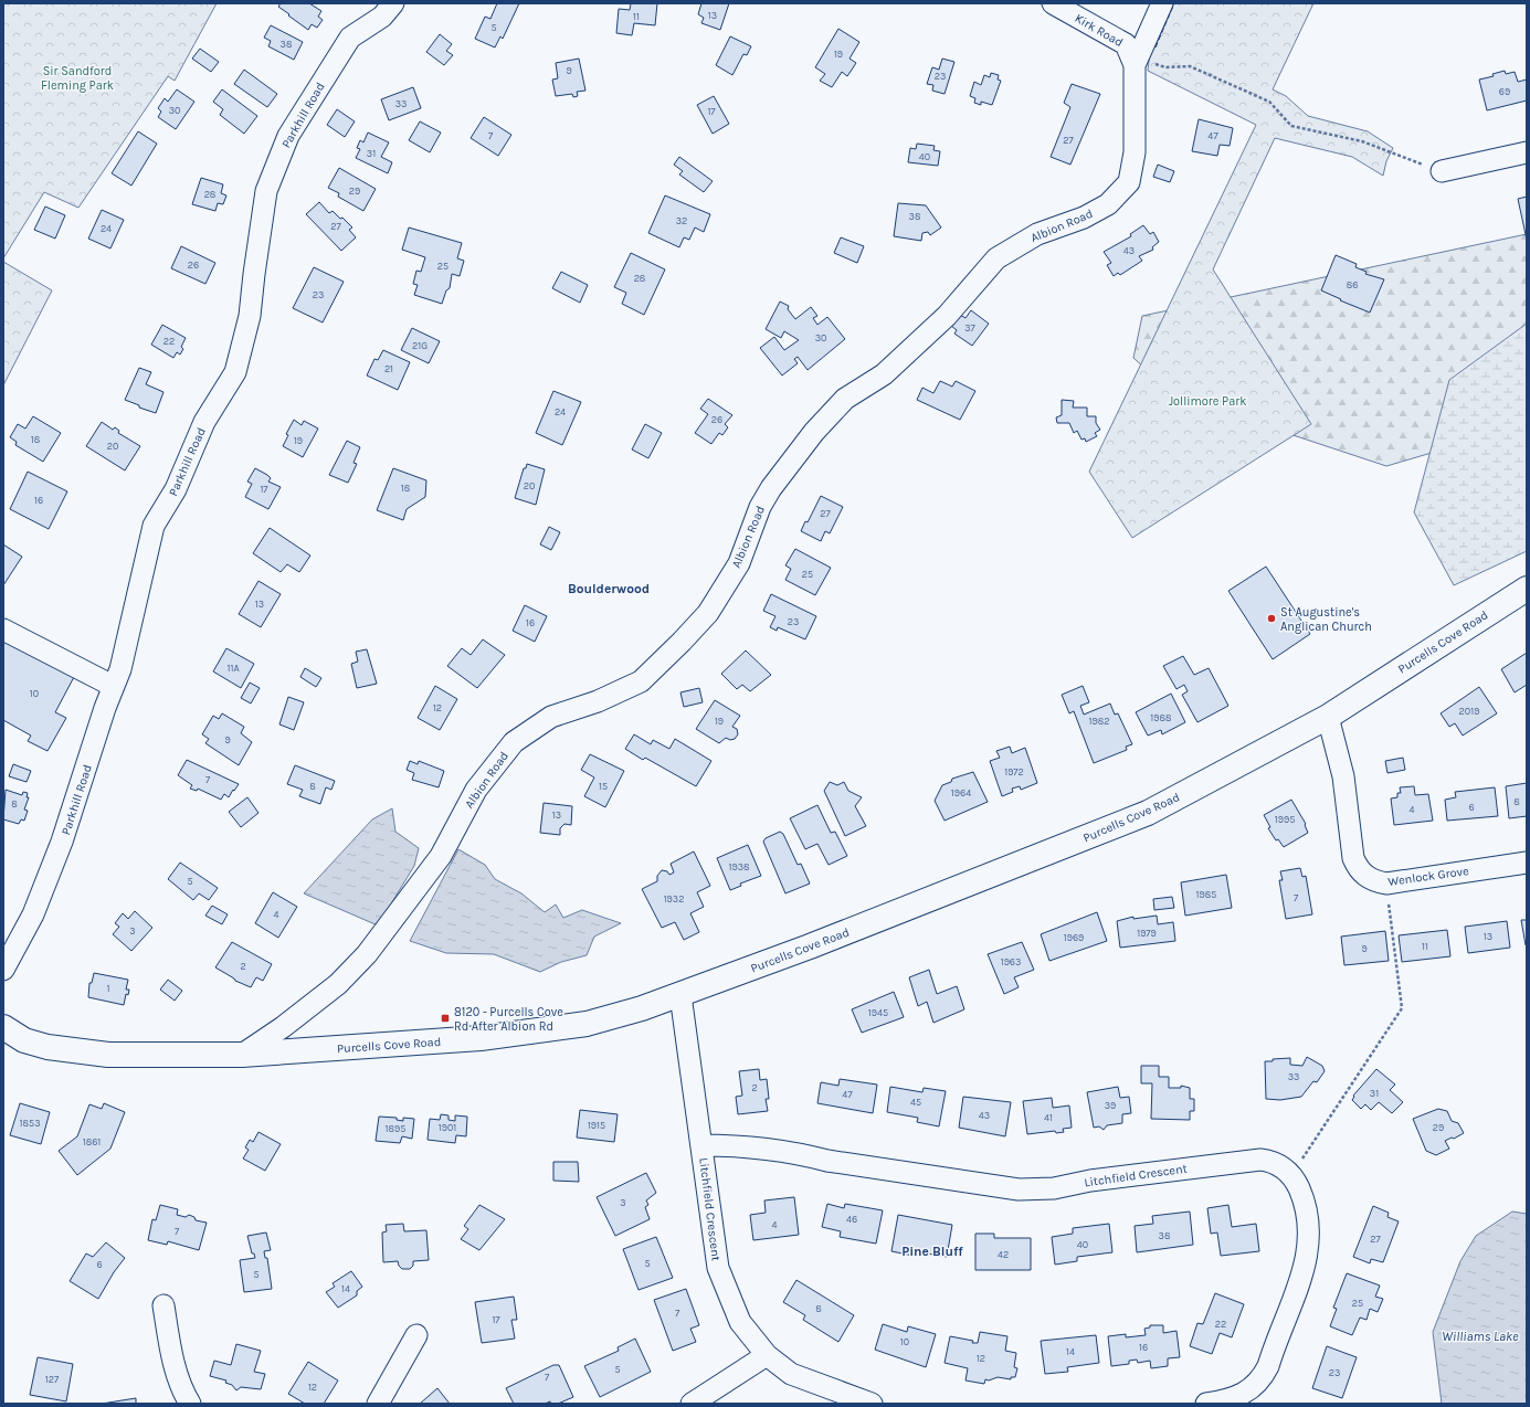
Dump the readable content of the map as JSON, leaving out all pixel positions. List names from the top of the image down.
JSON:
{
  "streets": {
    "main road": ["Purcells Cove Road"],
    "street": [
      "Kirk Road",
      "Parkhill Road",
      "Albion Road",
      "Wenlock Grove",
      "Litchfield Crescent"
    ]
  },
  "crossings": [
    ["Kirk Road", "Albion Road"],
    ["Albion Road", "Purcells Cove Road"],
    ["Purcells Cove Road", "Wenlock Grove"],
    ["Purcells Cove Road", "Litchfield Crescent"]
  ],
  "districts": ["Boulderwood", "Pine Bluff"],
  "water": ["Williams Lake"],
  "parks": ["Sir Sandford Fleming Park", "Jollimore Park"],
  "places": {
    "other": ["St Augustine's Anglican Church"],
    "transit": ["8120 - Purcells Cove Rd After Albion Rd"]
  },
  "house_numbers": [
    "13",
    "11",
    "5",
    "38",
    "19",
    "9",
    "23",
    "69",
    "33",
    "30",
    "17",
    "7",
    "47",
    "27",
    "31",
    "40",
    "29",
    "28",
    "38",
    "32",
    "27",
    "24",
    "43",
    "26",
    "25",
    "28",
    "86",
    "23",
    "37",
    "30",
    "22",
    "21G",
    "21",
    "24",
    "26",
    "18",
    "19",
    "20",
    "20",
    "18",
    "17",
    "16",
    "27",
    "25",
    "13",
    "23",
    "16",
    "11A",
    "10",
    "12",
    "2019",
    "1988",
    "19",
    "1982",
    "9",
    "1972",
    "7",
    "8",
    "15",
    "1964",
    "8",
    "8",
    "6",
    "4",
    "13",
    "1995",
    "1938",
    "5",
    "1985",
    "7",
    "1932",
    "4",
    "3",
    "1979",
    "13",
    "1969",
    "11",
    "9",
    "1963",
    "2",
    "1",
    "1945",
    "33",
    "2",
    "31",
    "47",
    "45",
    "39",
    "43",
    "41",
    "1853",
    "1915",
    "1901",
    "29",
    "1895",
    "1861",
    "3",
    "46",
    "4",
    "7",
    "38",
    "27",
    "40",
    "42",
    "5",
    "6",
    "5",
    "14",
    "25",
    "8",
    "7",
    "17",
    "22",
    "10",
    "16",
    "14",
    "12",
    "5",
    "23",
    "7",
    "127",
    "12"
  ]
}
